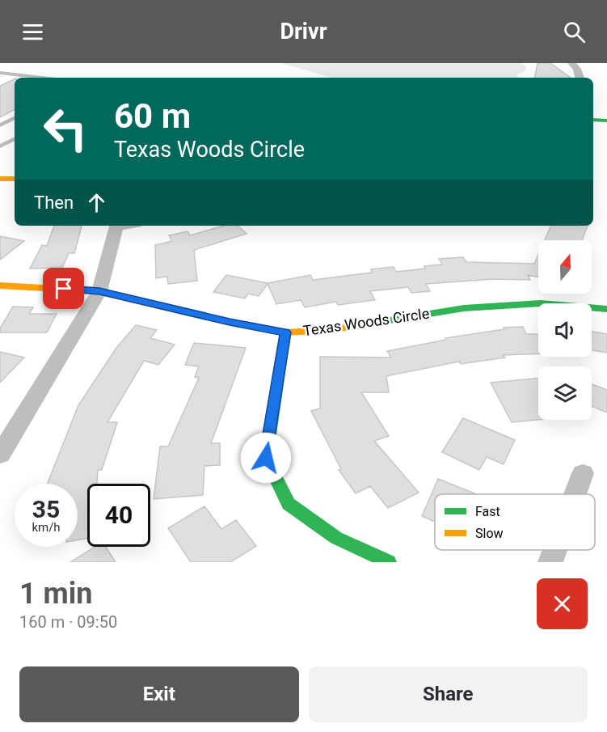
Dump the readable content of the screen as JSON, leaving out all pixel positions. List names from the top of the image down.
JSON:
{
  "streets": {
    "street": ["Texas Woods Circle"]
  },
  "legend": ["Fast", "Slow"],
  "north": "top",
  "page": {
    "header": "Drivr",
    "turn": ["60 m", "Texas Woods Circle"],
    "then": "Then",
    "speed": "35 km/h",
    "limit": "40",
    "heading": ["1 min", "160 m · 09:50"],
    "buttons": ["Exit", "Share"]
  }
}
